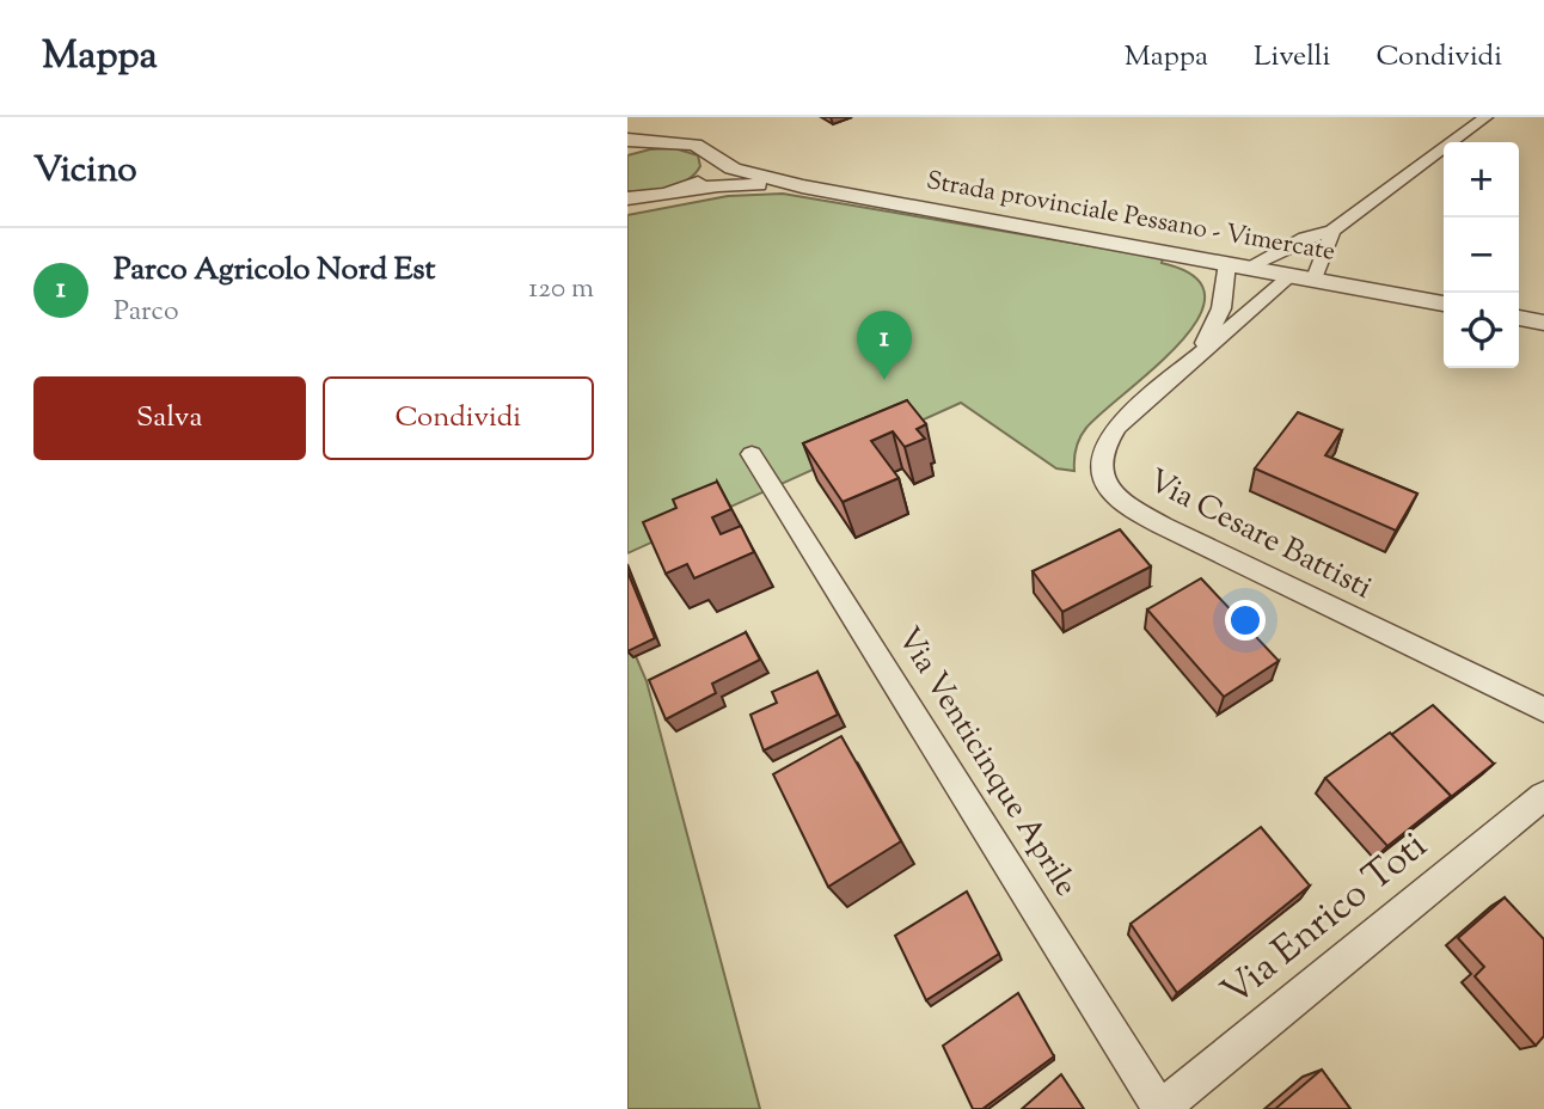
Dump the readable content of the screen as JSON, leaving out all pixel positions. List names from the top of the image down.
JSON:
{
  "streets": {
    "street": [
      "Strada provinciale Pessano - Vimercate",
      "Via Cesare Battisti",
      "Via Venticinque Aprile",
      "Via Enrico Toti"
    ]
  },
  "crossings": [
    ["Strada provinciale Pessano - Vimercate", "Via Cesare Battisti"],
    ["Via Venticinque Aprile", "Via Enrico Toti"]
  ],
  "page": {
    "header": "Mappa",
    "nav": ["Mappa", "Livelli", "Condividi"],
    "heading": "Vicino",
    "map_buttons": ["+", "−"],
    "list": [
      {
        "mark": "1",
        "name": "Parco Agricolo Nord Est",
        "note": "Parco",
        "value": "120 m"
      }
    ],
    "pins": "1",
    "buttons": ["Salva", "Condividi"]
  }
}
